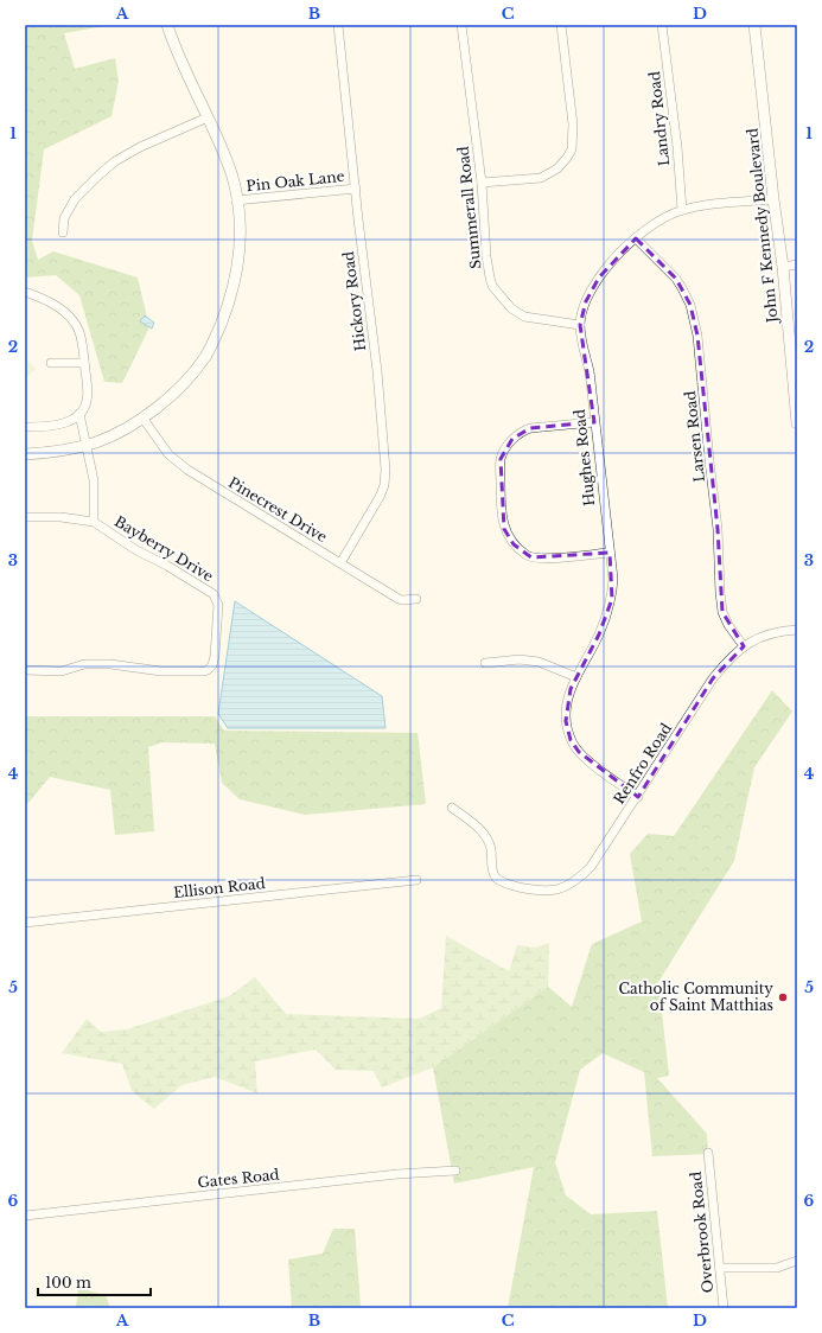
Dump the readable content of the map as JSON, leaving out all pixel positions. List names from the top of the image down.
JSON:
{
  "streets": {
    "street": [
      "Landry Road",
      "Pin Oak Lane",
      "Summerall Road",
      "John F Kennedy Boulevard",
      "Hickory Road",
      "Larsen Road",
      "Hughes Road",
      "Pinecrest Drive",
      "Bayberry Drive",
      "Renfro Road",
      "Ellison Road",
      "Gates Road",
      "Overbrook Road"
    ]
  },
  "crossings": [
    ["Landry Road", "Hughes Road"],
    ["Pin Oak Lane", "Hickory Road"],
    ["Summerall Road", "Hughes Road"],
    ["John F Kennedy Boulevard", "Hughes Road"],
    ["Hickory Road", "Pinecrest Drive"],
    ["Larsen Road", "Hughes Road"],
    ["Larsen Road", "Renfro Road"],
    ["Hughes Road", "Renfro Road"]
  ],
  "places": ["Catholic Community of Saint Matthias"],
  "scale_bar": "100 m",
  "grid": {
    "columns": [
      "A",
      "B",
      "C",
      "D"
    ],
    "rows": [
      "1",
      "2",
      "3",
      "4",
      "5",
      "6"
    ]
  }
}
